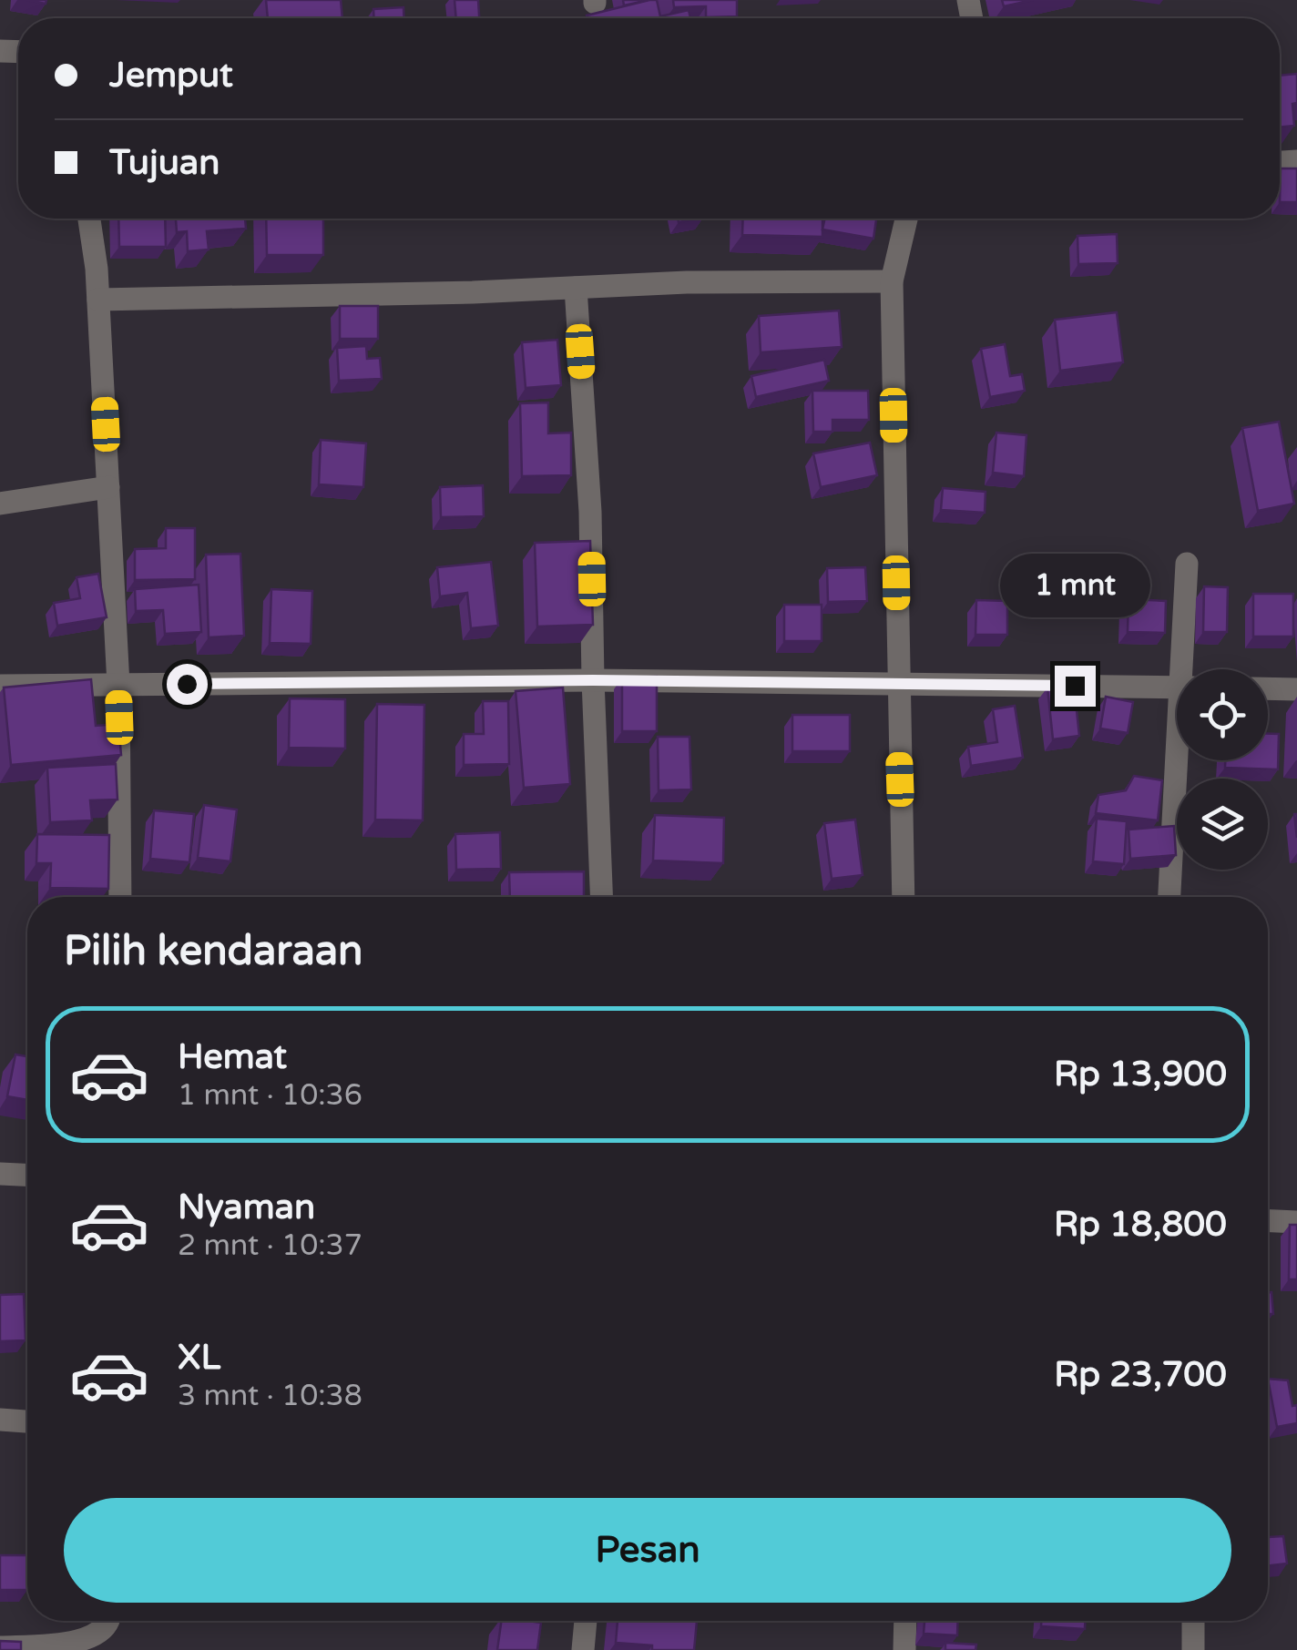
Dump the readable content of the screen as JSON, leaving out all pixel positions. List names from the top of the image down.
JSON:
{
  "page": {
    "banner": ["Jemput", "Tujuan"],
    "bubble": "1 mnt",
    "heading": "Pilih kendaraan",
    "list": [
      {
        "name": "Hemat",
        "note": "1 mnt · 10:36",
        "value": "Rp 13,900"
      },
      {
        "name": "Nyaman",
        "note": "2 mnt · 10:37",
        "value": "Rp 18,800"
      },
      {
        "name": "XL",
        "note": "3 mnt · 10:38",
        "value": "Rp 23,700"
      }
    ],
    "buttons": "Pesan"
  }
}
